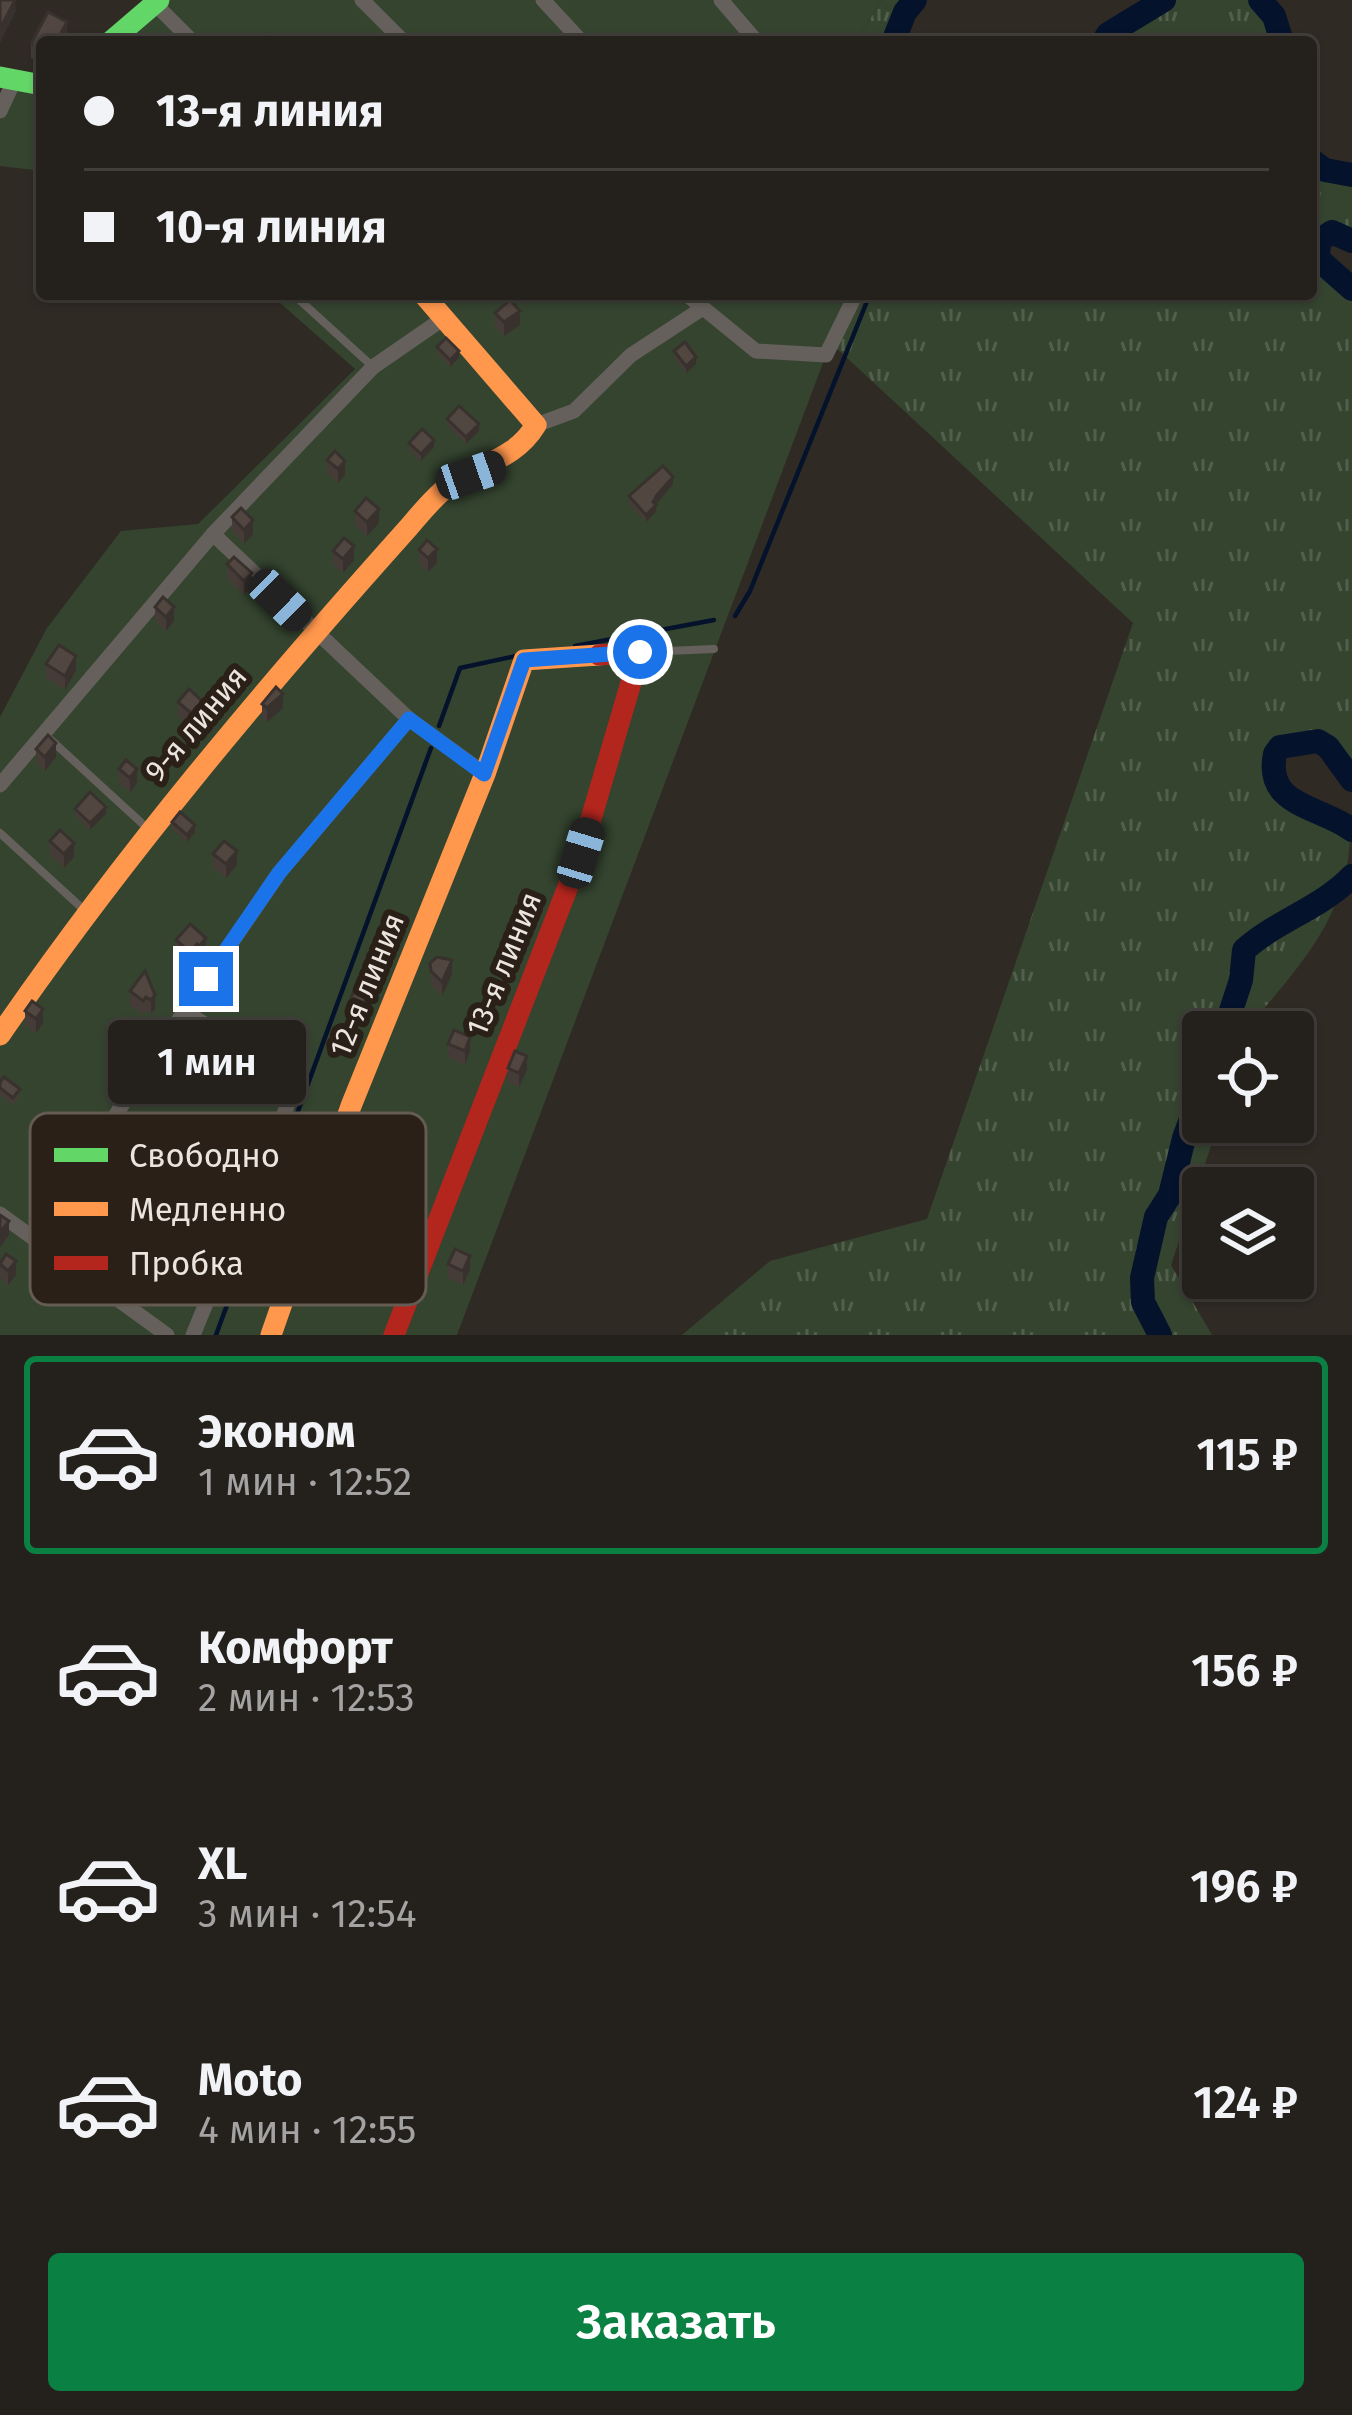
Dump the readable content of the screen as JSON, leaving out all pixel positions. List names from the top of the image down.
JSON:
{
  "streets": {
    "street": ["9-я линия", "13-я линия", "12-я линия"]
  },
  "crossings": [
    ["13-я линия", "12-я линия"]
  ],
  "legend": ["Свободно", "Медленно", "Пробка"],
  "page": {
    "banner": ["13-я линия", "10-я линия"],
    "bubble": "1 мин",
    "list": [
      {
        "name": "Эконом",
        "note": "1 мин · 12:52",
        "value": "115 ₽"
      },
      {
        "name": "Комфорт",
        "note": "2 мин · 12:53",
        "value": "156 ₽"
      },
      {
        "name": "XL",
        "note": "3 мин · 12:54",
        "value": "196 ₽"
      },
      {
        "name": "Moto",
        "note": "4 мин · 12:55",
        "value": "124 ₽"
      }
    ],
    "buttons": "Заказать"
  }
}
